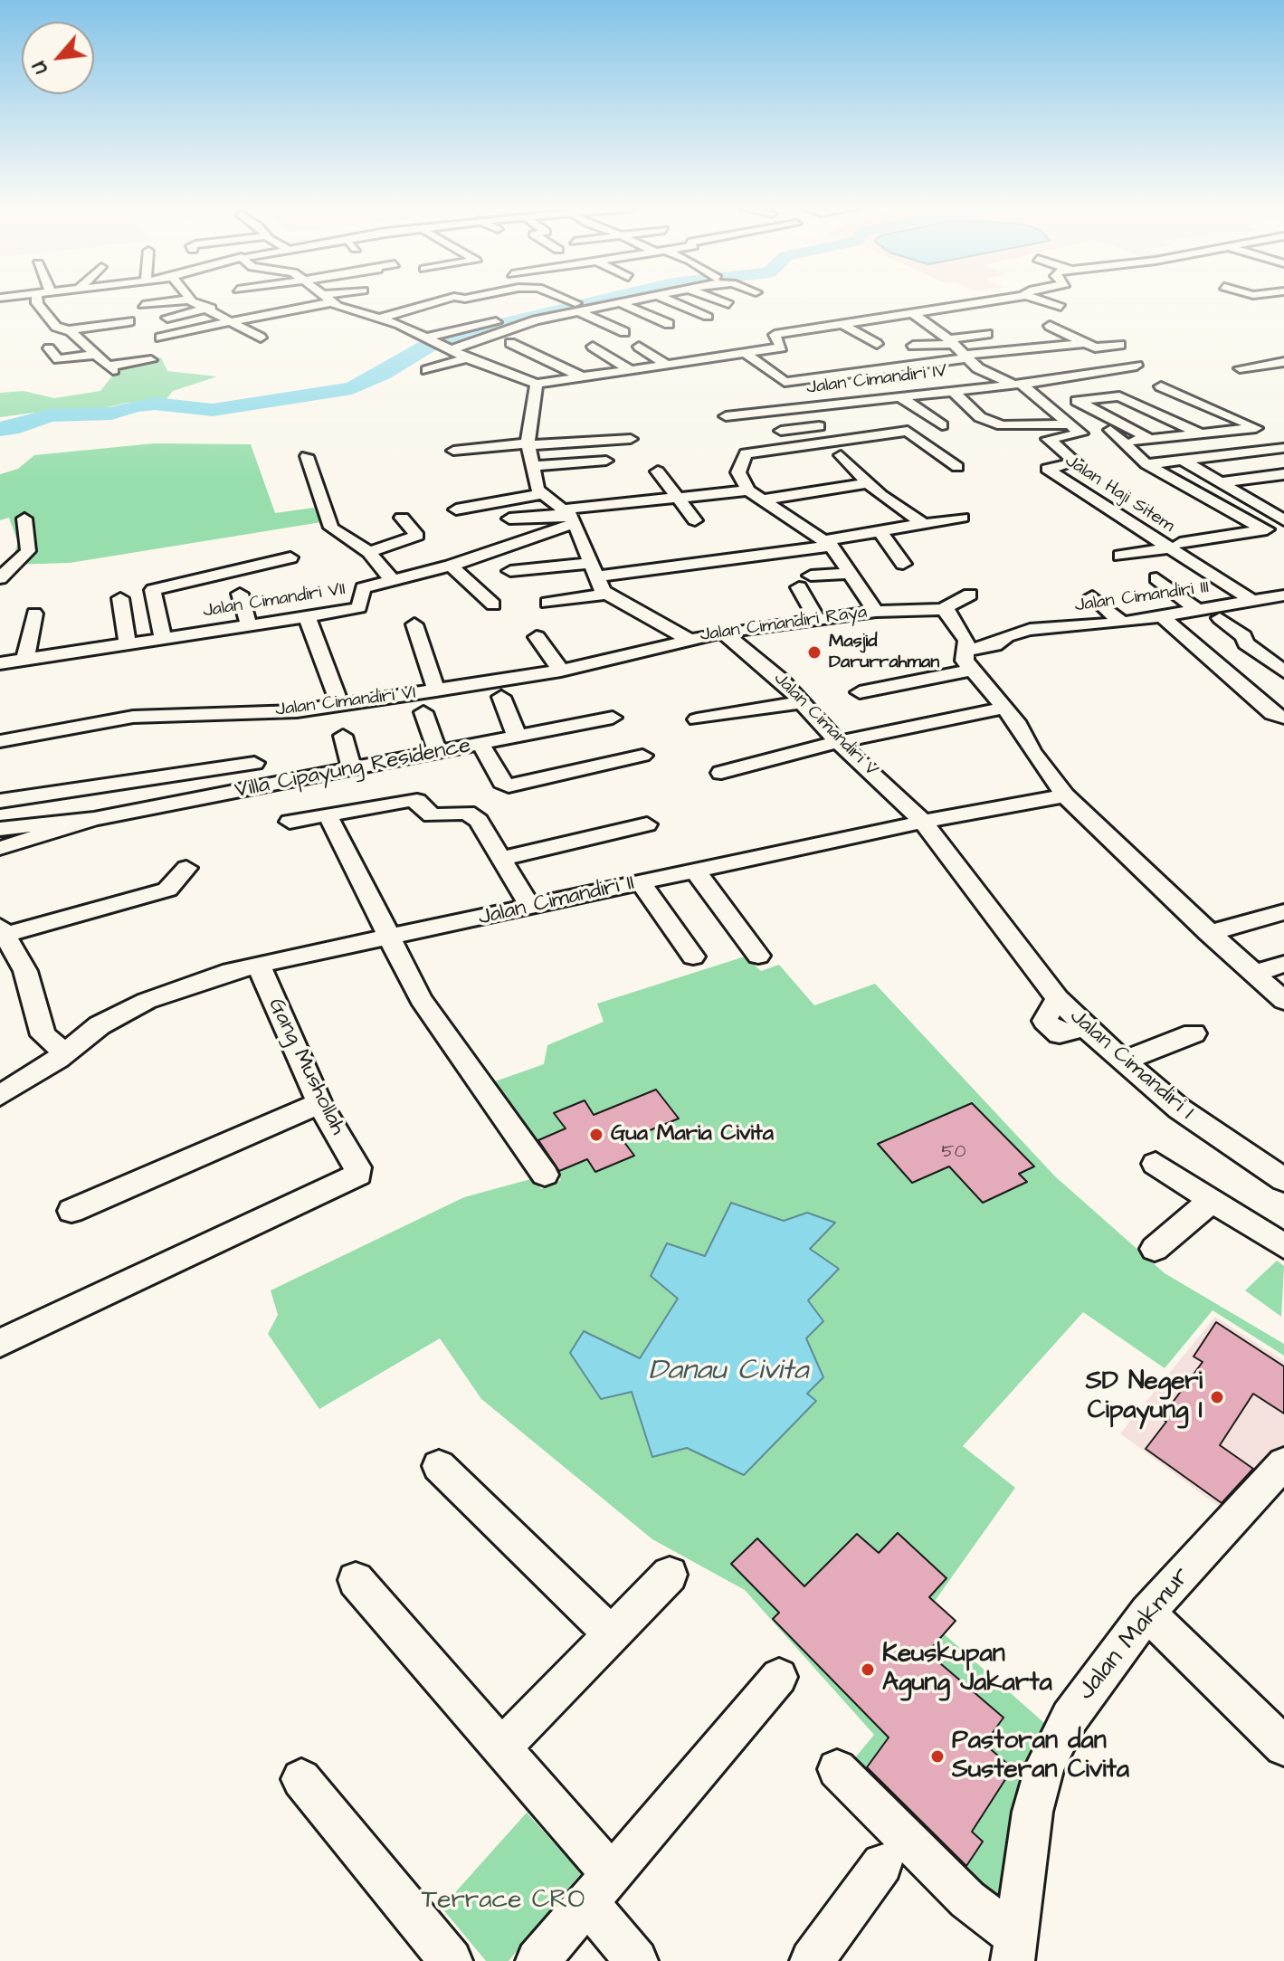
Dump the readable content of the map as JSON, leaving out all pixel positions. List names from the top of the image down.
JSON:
{
  "streets": {
    "street": [
      "Jalan Cimandiri IV",
      "Jalan Haji Sitem",
      "Jalan Cimandiri III",
      "Jalan Cimandiri VII",
      "Jalan Cimandiri Raya",
      "Jalan Cimandiri VI",
      "Jalan Cimandiri V",
      "Villa Cipayung Residence",
      "Jalan Cimandiri II",
      "Jalan Cimandiri I",
      "Gang Mushollah",
      "Jalan Makmur"
    ]
  },
  "crossings": [
    ["Jalan Cimandiri IV", "Jalan Haji Sitem"],
    ["Jalan Haji Sitem", "Jalan Cimandiri III"],
    ["Jalan Cimandiri Raya", "Jalan Cimandiri VI"],
    ["Jalan Cimandiri Raya", "Jalan Cimandiri V"],
    ["Jalan Cimandiri V", "Jalan Cimandiri II"],
    ["Jalan Cimandiri V", "Jalan Cimandiri I"],
    ["Jalan Cimandiri II", "Jalan Cimandiri I"],
    ["Jalan Cimandiri II", "Gang Mushollah"]
  ],
  "water": ["Danau Civita"],
  "parks": ["Terrace CRO"],
  "places": [
    "Masjid Darurrahman",
    "Gua Maria Civita",
    "SD Negeri Cipayung I",
    "Keuskupan Agung Jakarta",
    "Pastoran dan Susteran Civita"
  ],
  "house_numbers": ["50"],
  "north": "bottom left"
}
